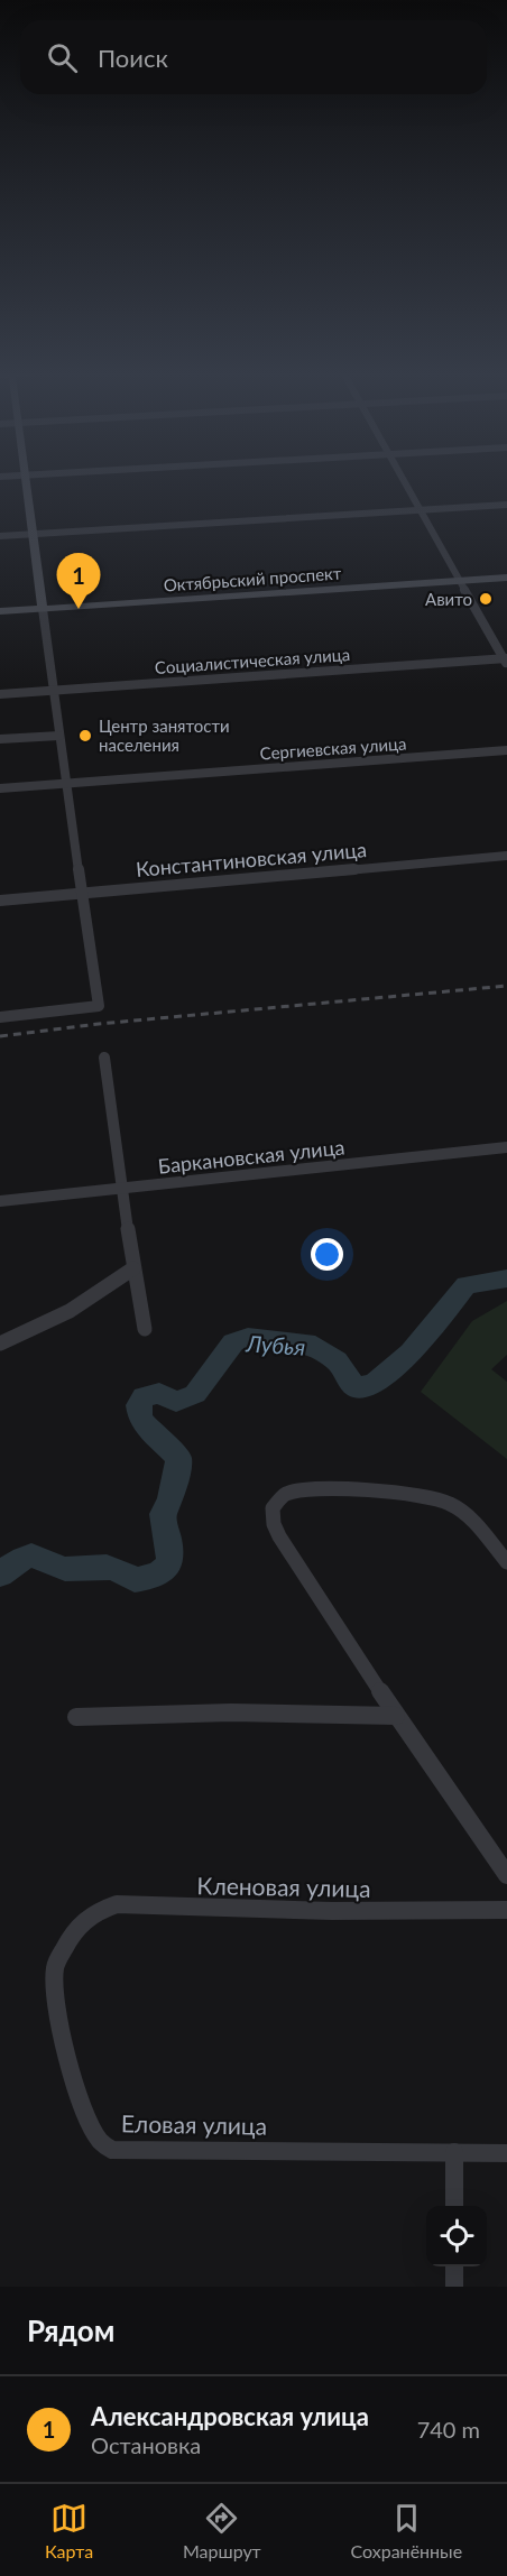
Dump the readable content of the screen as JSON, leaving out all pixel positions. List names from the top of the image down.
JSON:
{
  "streets": {
    "street": [
      "Октябрьский проспект",
      "Социалистическая улица",
      "Сергиевская улица",
      "Константиновская улица",
      "Баркановская улица",
      "Кленовая улица",
      "Еловая улица"
    ]
  },
  "crossings": [
    ["Кленовая улица", "Еловая улица"]
  ],
  "water": ["Лубья"],
  "places": ["Авито", "Центр занятости населения"],
  "page": {
    "search": "Поиск",
    "pins": "1",
    "heading": "Рядом",
    "list": [
      {
        "mark": "1",
        "name": "Александровская улица",
        "note": "Остановка",
        "value": "740 m"
      }
    ],
    "nav": ["Карта", "Маршрут", "Сохранённые"]
  }
}
